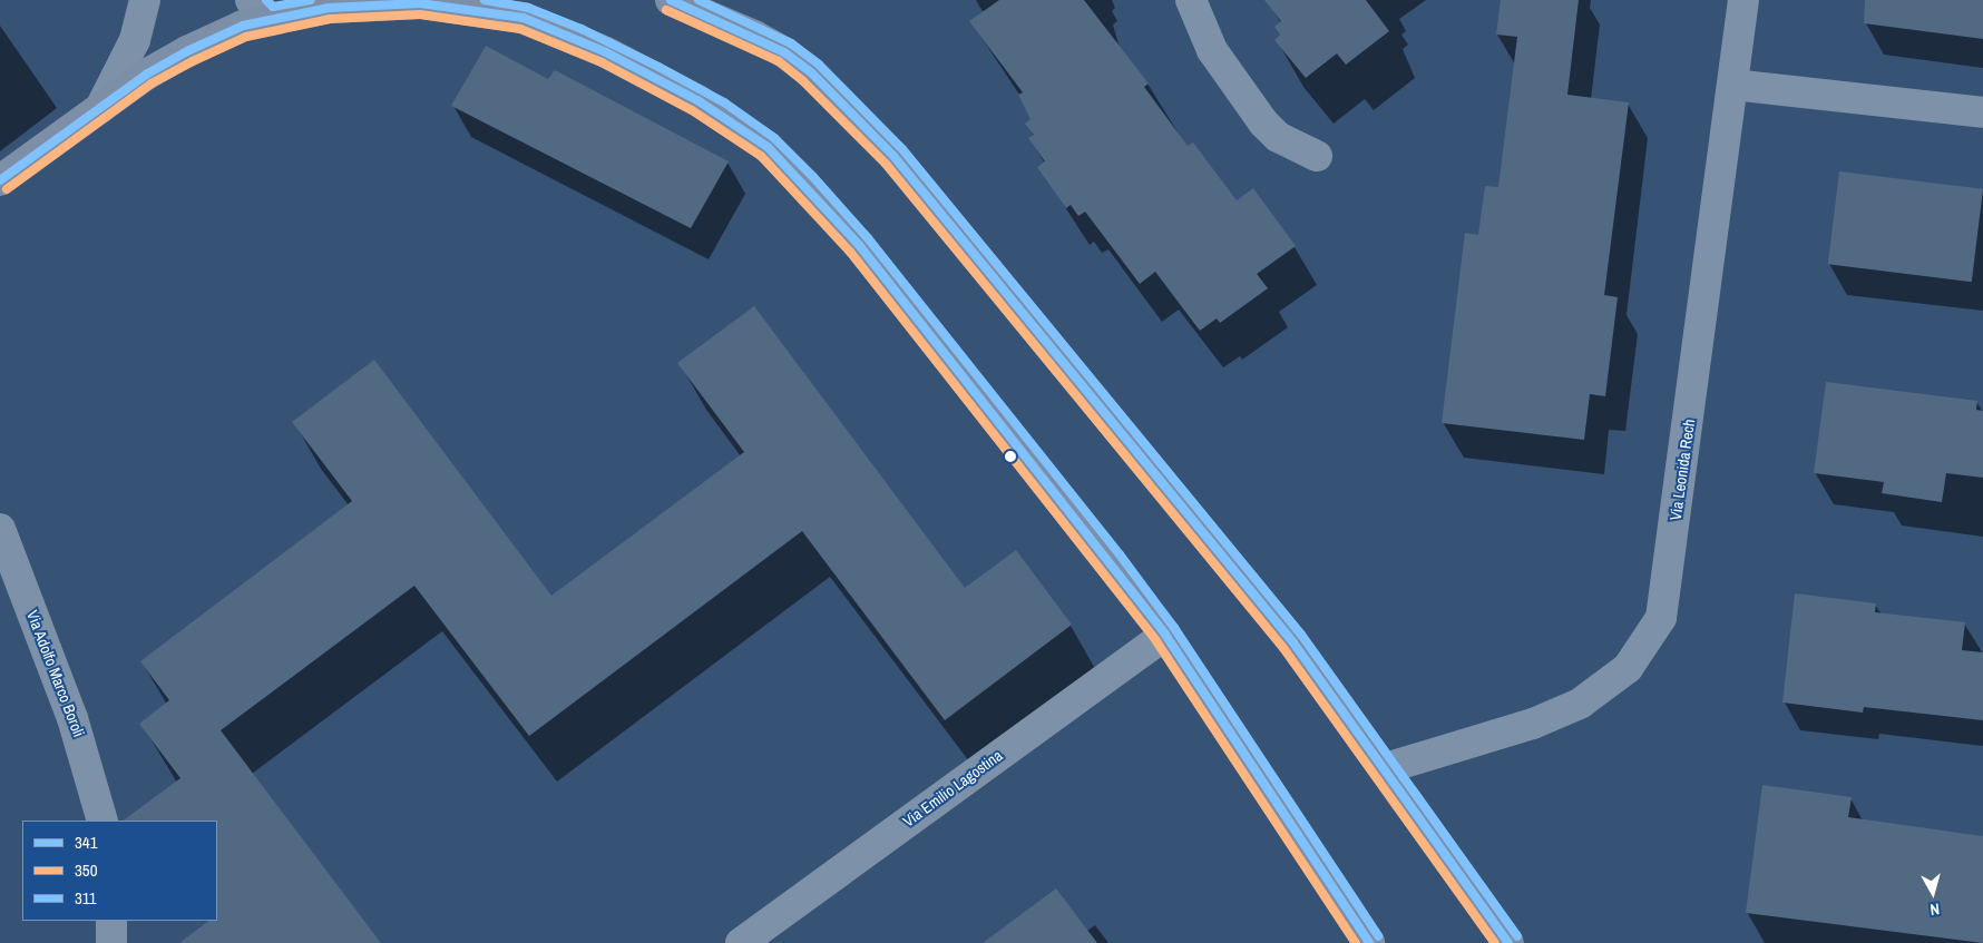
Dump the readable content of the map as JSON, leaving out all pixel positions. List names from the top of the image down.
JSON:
{
  "streets": {
    "street": ["Via Leonida Rech", "Via Adolfo Marco Boroli", "Via Emilio Lagostina"]
  },
  "lines": ["transit line 341", "transit line 311", "transit line 350"],
  "legend": ["341", "350", "311"],
  "north": "bottom"
}
